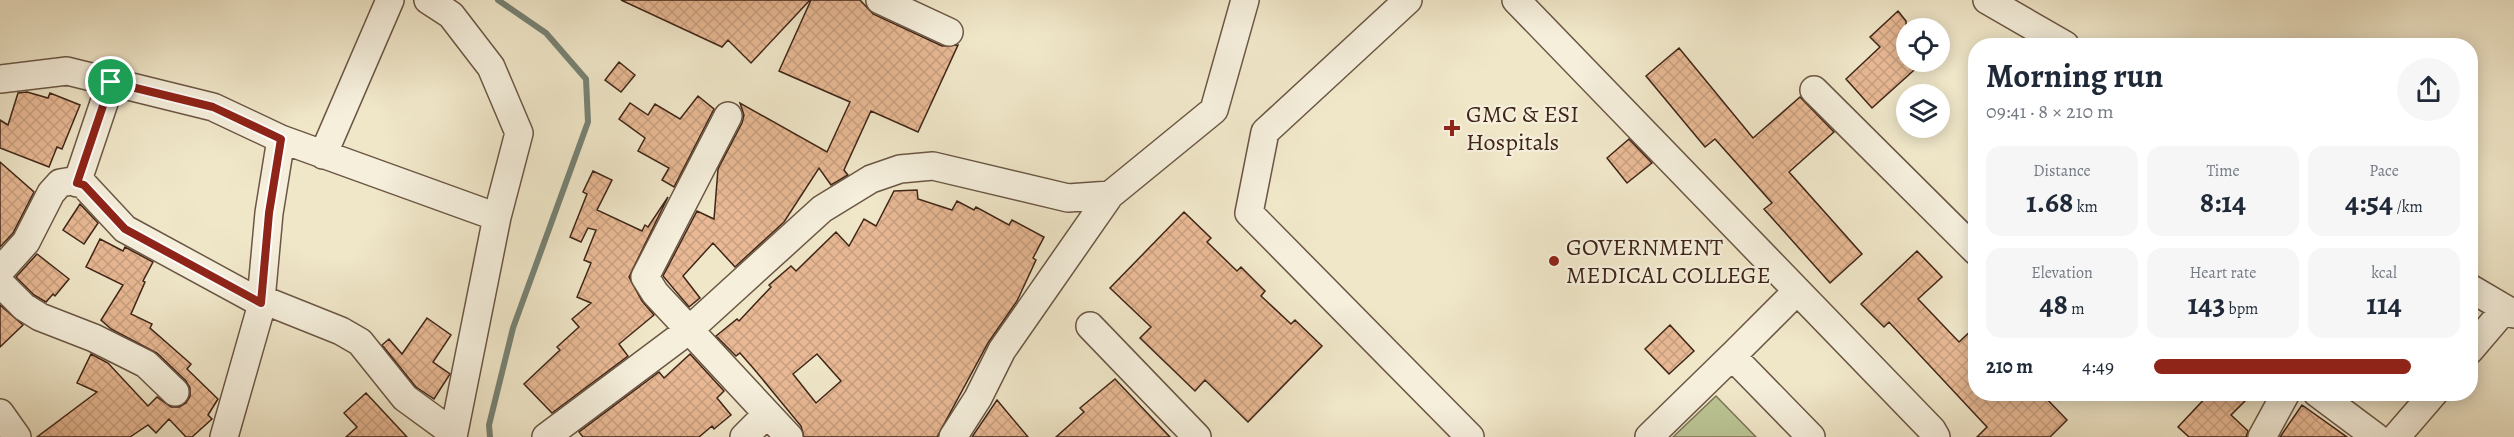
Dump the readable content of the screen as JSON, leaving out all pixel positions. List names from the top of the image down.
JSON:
{
  "places": {
    "health": ["GMC & ESI Hospitals"],
    "other": ["GOVERNMENT MEDICAL COLLEGE"]
  },
  "page": {
    "heading": ["Morning run", "09:41 · 8 × 210 m"],
    "stats": [
      ["Distance", "1.68 km"],
      ["Time", "8:14"],
      ["Pace", "4:54 /km"],
      ["Elevation", "48 m"],
      ["Heart rate", "143 bpm"],
      ["kcal", "114"]
    ],
    "list": [
      {
        "name": "210 m",
        "note": "4:49"
      }
    ]
  }
}
